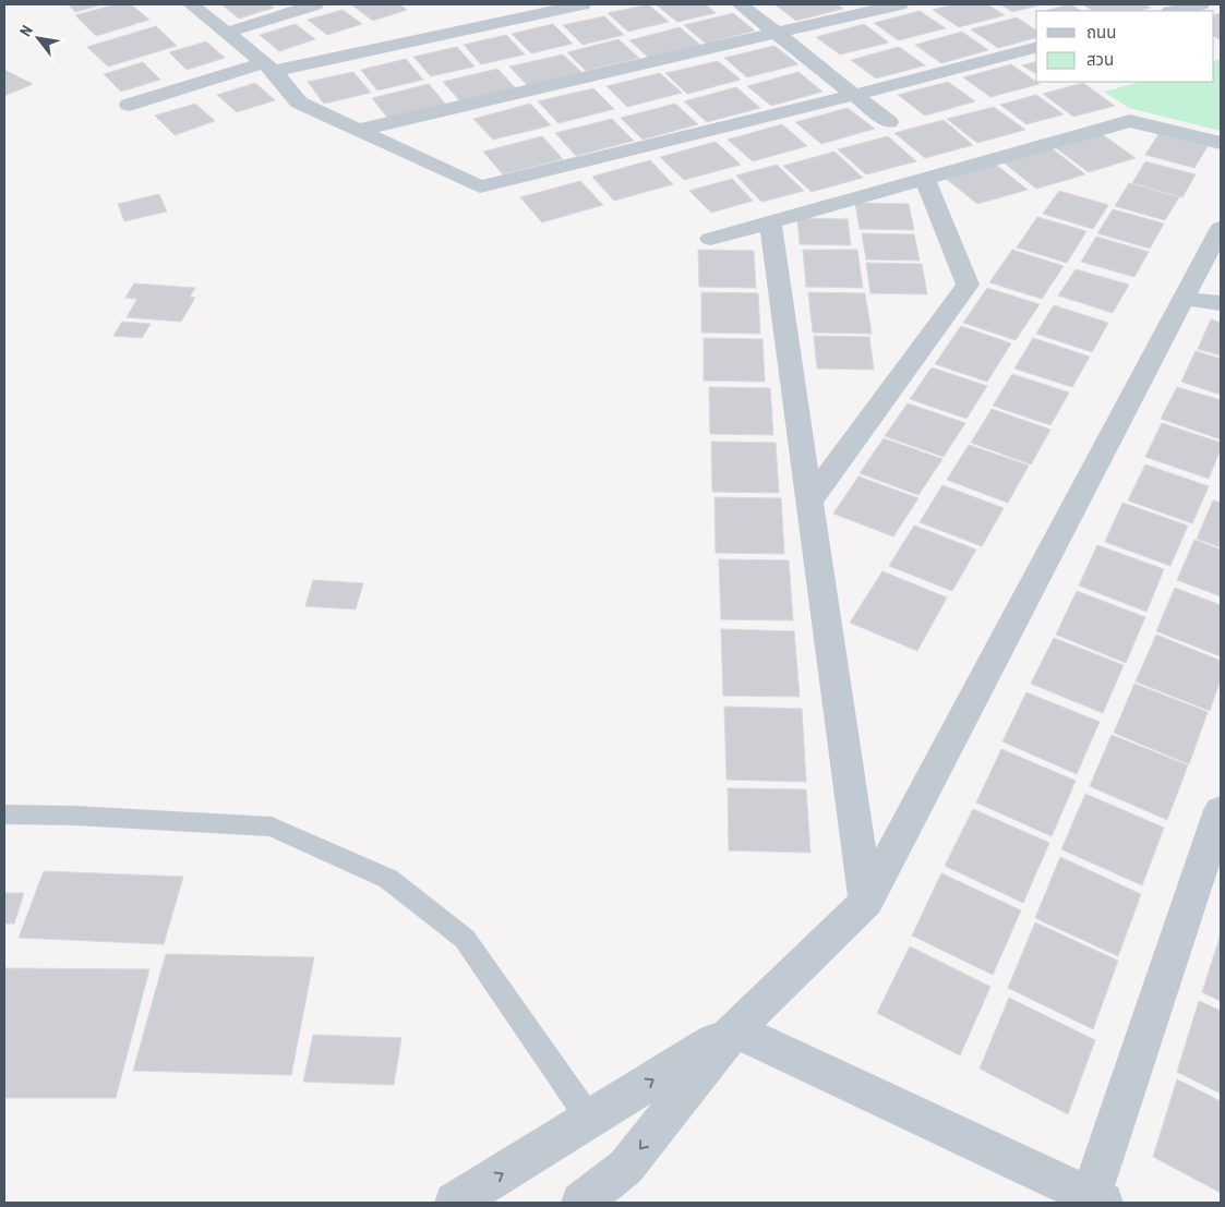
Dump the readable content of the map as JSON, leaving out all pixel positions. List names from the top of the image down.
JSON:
{
  "legend": ["ถนน", "สวน"],
  "north": "top left"
}
